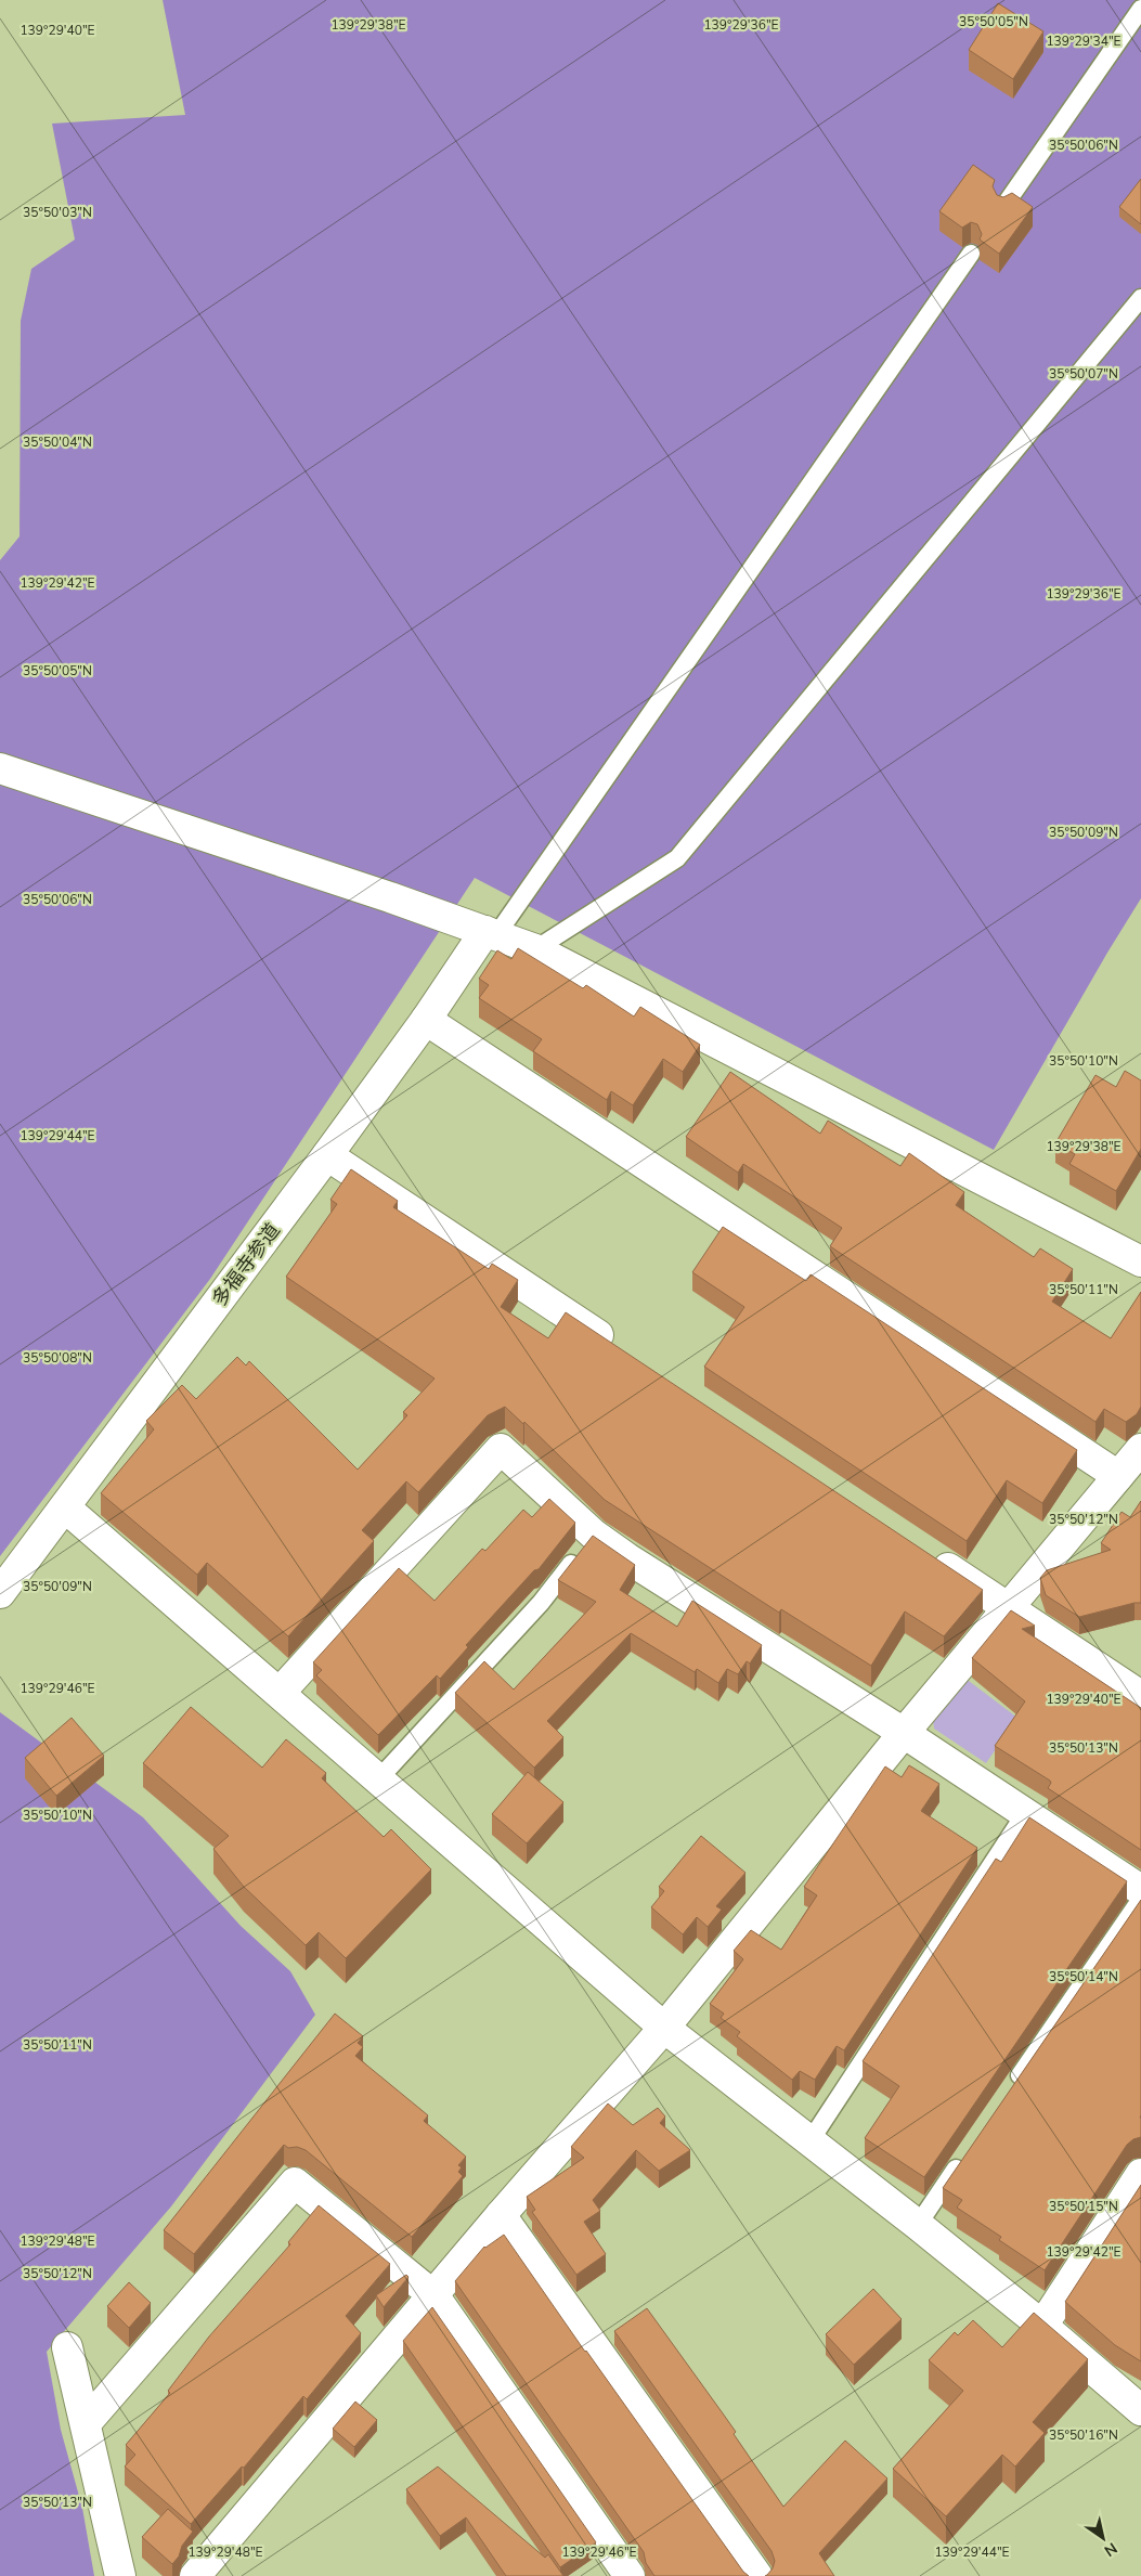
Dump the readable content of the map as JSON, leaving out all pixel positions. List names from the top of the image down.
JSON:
{
  "streets": {
    "street": ["多福寺参道"]
  },
  "north": "bottom right",
  "coordinates": [
    "35°50'05\"N",
    "139°29'36\"E",
    "139°29'38\"E",
    "139°29'40\"E",
    "139°29'34\"E",
    "35°50'06\"N",
    "35°50'03\"N",
    "35°50'07\"N",
    "35°50'04\"N",
    "139°29'42\"E",
    "35°50'09\"N",
    "35°50'10\"N",
    "139°29'44\"E",
    "35°50'11\"N",
    "35°50'08\"N",
    "35°50'12\"N",
    "139°29'46\"E",
    "35°50'13\"N",
    "35°50'14\"N",
    "35°50'15\"N",
    "139°29'48\"E",
    "35°50'16\"N"
  ]
}
